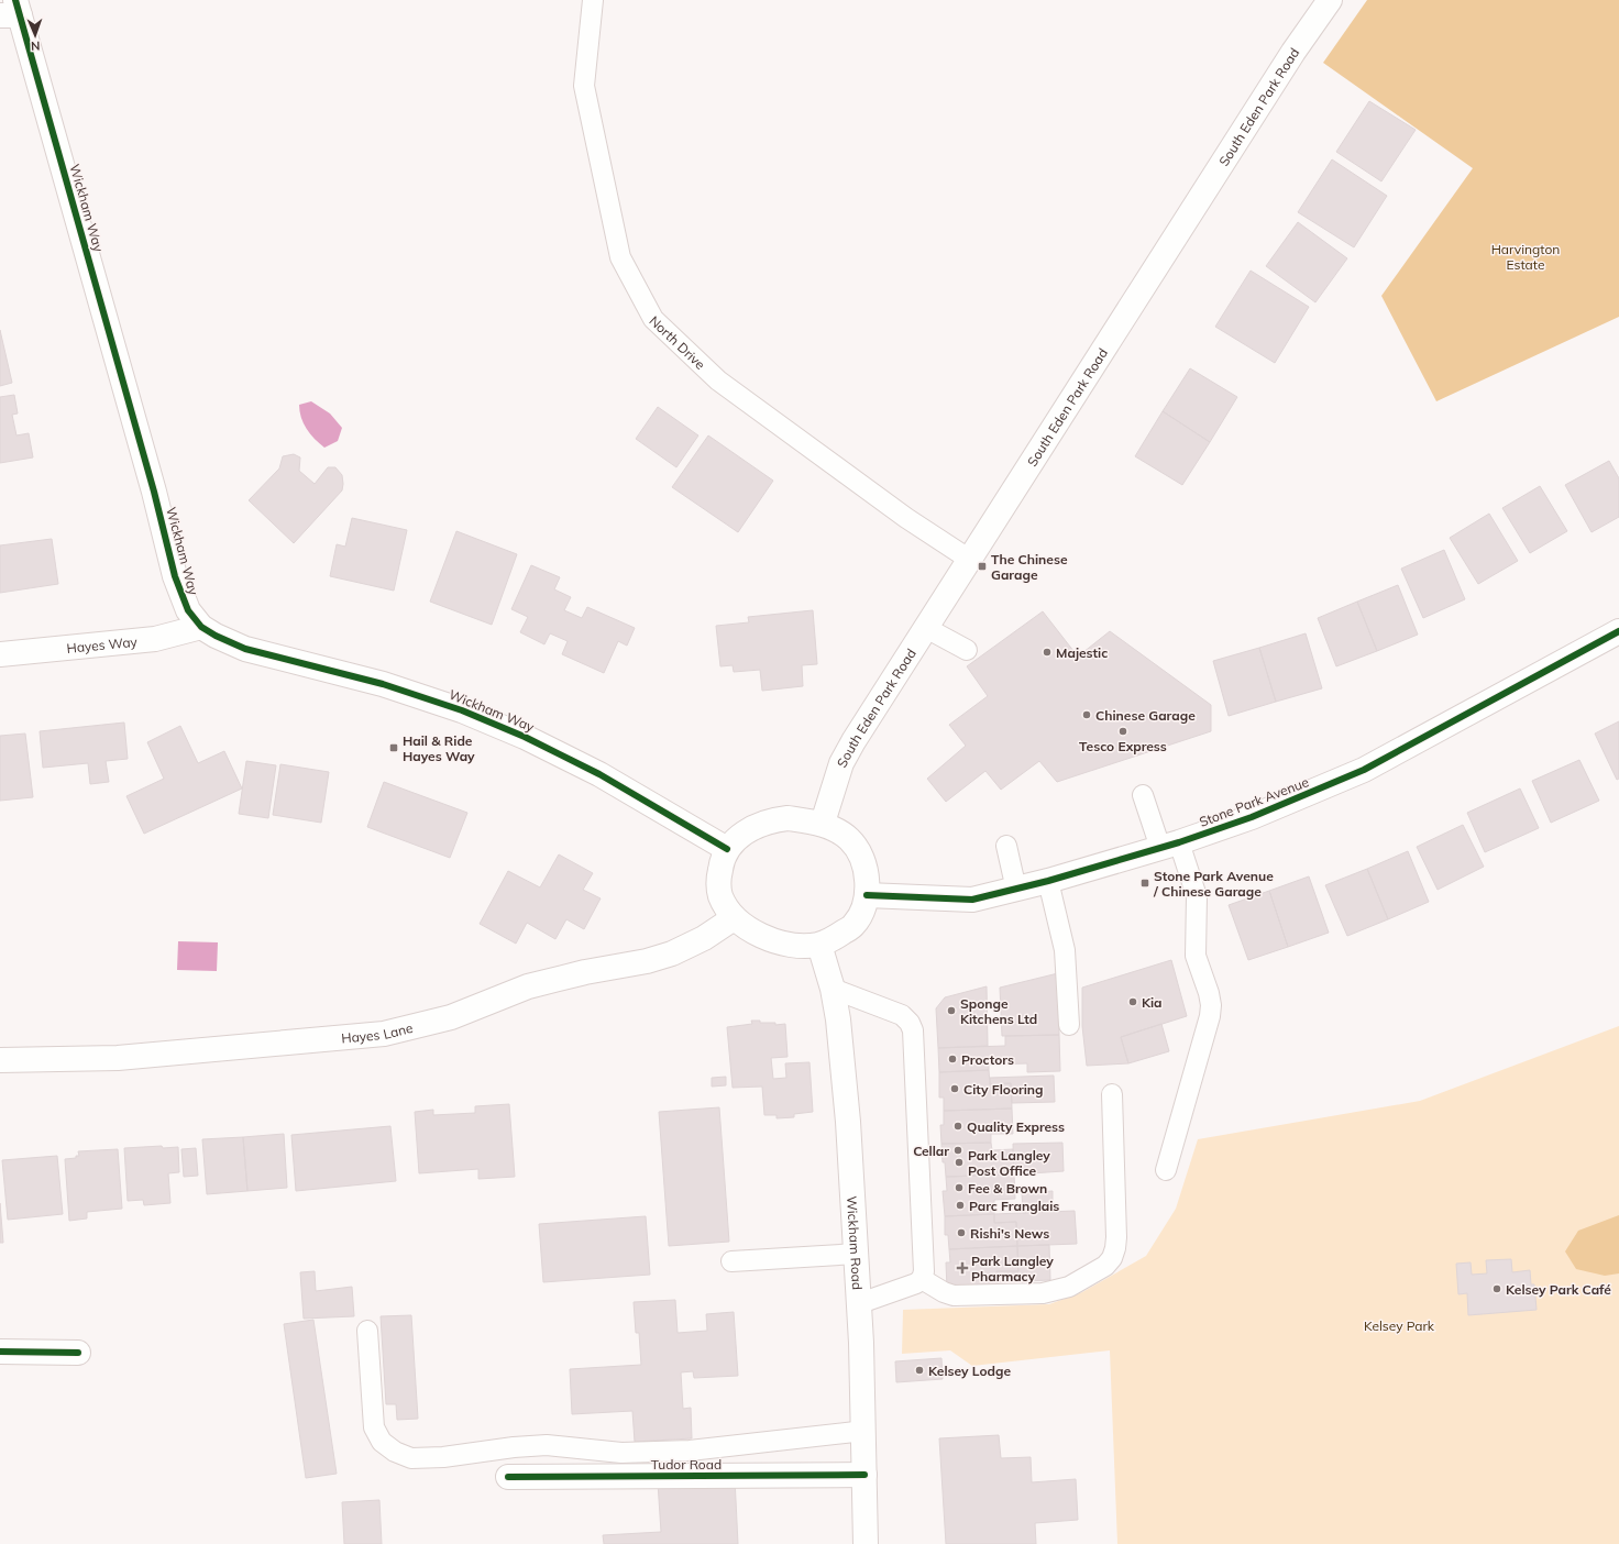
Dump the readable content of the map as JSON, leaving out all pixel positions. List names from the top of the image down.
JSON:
{
  "streets": {
    "main road": [
      "South Eden Park Road",
      "Wickham Way",
      "Hayes Way",
      "Stone Park Avenue",
      "Hayes Lane",
      "Wickham Road",
      "Tudor Road"
    ],
    "lane": ["North Drive"]
  },
  "crossings": [
    ["South Eden Park Road", "Wickham Way"],
    ["South Eden Park Road", "North Drive"],
    ["South Eden Park Road", "Stone Park Avenue"],
    ["South Eden Park Road", "Hayes Lane"],
    ["South Eden Park Road", "Wickham Road"],
    ["Wickham Way", "Hayes Way"],
    ["Wickham Way", "Stone Park Avenue"],
    ["Wickham Way", "Hayes Lane"],
    ["Wickham Way", "Wickham Road"],
    ["Stone Park Avenue", "Hayes Lane"],
    ["Stone Park Avenue", "Wickham Road"],
    ["Hayes Lane", "Wickham Road"],
    ["Wickham Road", "Tudor Road"]
  ],
  "parks": ["Harvington Estate", "Kelsey Park"],
  "places": {
    "transit": ["The Chinese Garage", "Hail & Ride Hayes Way", "Stone Park Avenue / Chinese Garage"],
    "other": [
      "Majestic",
      "Chinese Garage",
      "Tesco Express",
      "Kia",
      "Sponge Kitchens Ltd",
      "Proctors",
      "City Flooring",
      "Quality Express",
      "Cellar",
      "Park Langley Post Office",
      "Fee & Brown",
      "Parc Franglais",
      "Rishi's News",
      "Kelsey Park Café",
      "Kelsey Lodge"
    ],
    "health": ["Park Langley Pharmacy"]
  },
  "north": "bottom"
}
